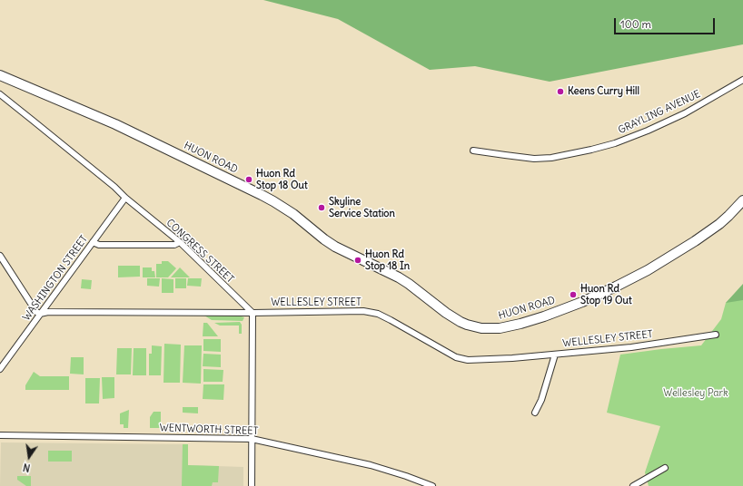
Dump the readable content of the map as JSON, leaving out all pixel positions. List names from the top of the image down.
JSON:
{
  "streets": {
    "main road": ["HUON ROAD"],
    "street": [
      "GRAYLING AVENUE",
      "CONGRESS STREET",
      "WASHINGTON STREET",
      "WELLESLEY STREET",
      "WENTWORTH STREET"
    ]
  },
  "crossings": [
    ["CONGRESS STREET", "WASHINGTON STREET"],
    ["CONGRESS STREET", "WELLESLEY STREET"],
    ["WASHINGTON STREET", "WELLESLEY STREET"]
  ],
  "parks": ["Wellesley Park"],
  "places": [
    "Keens Curry Hill",
    "Huon Rd Stop 18 Out",
    "Skyline Service Station",
    "Huon Rd Stop 18 In",
    "Huon Rd Stop 19 Out"
  ],
  "scale_bar": "100 m",
  "north": "bottom"
}
